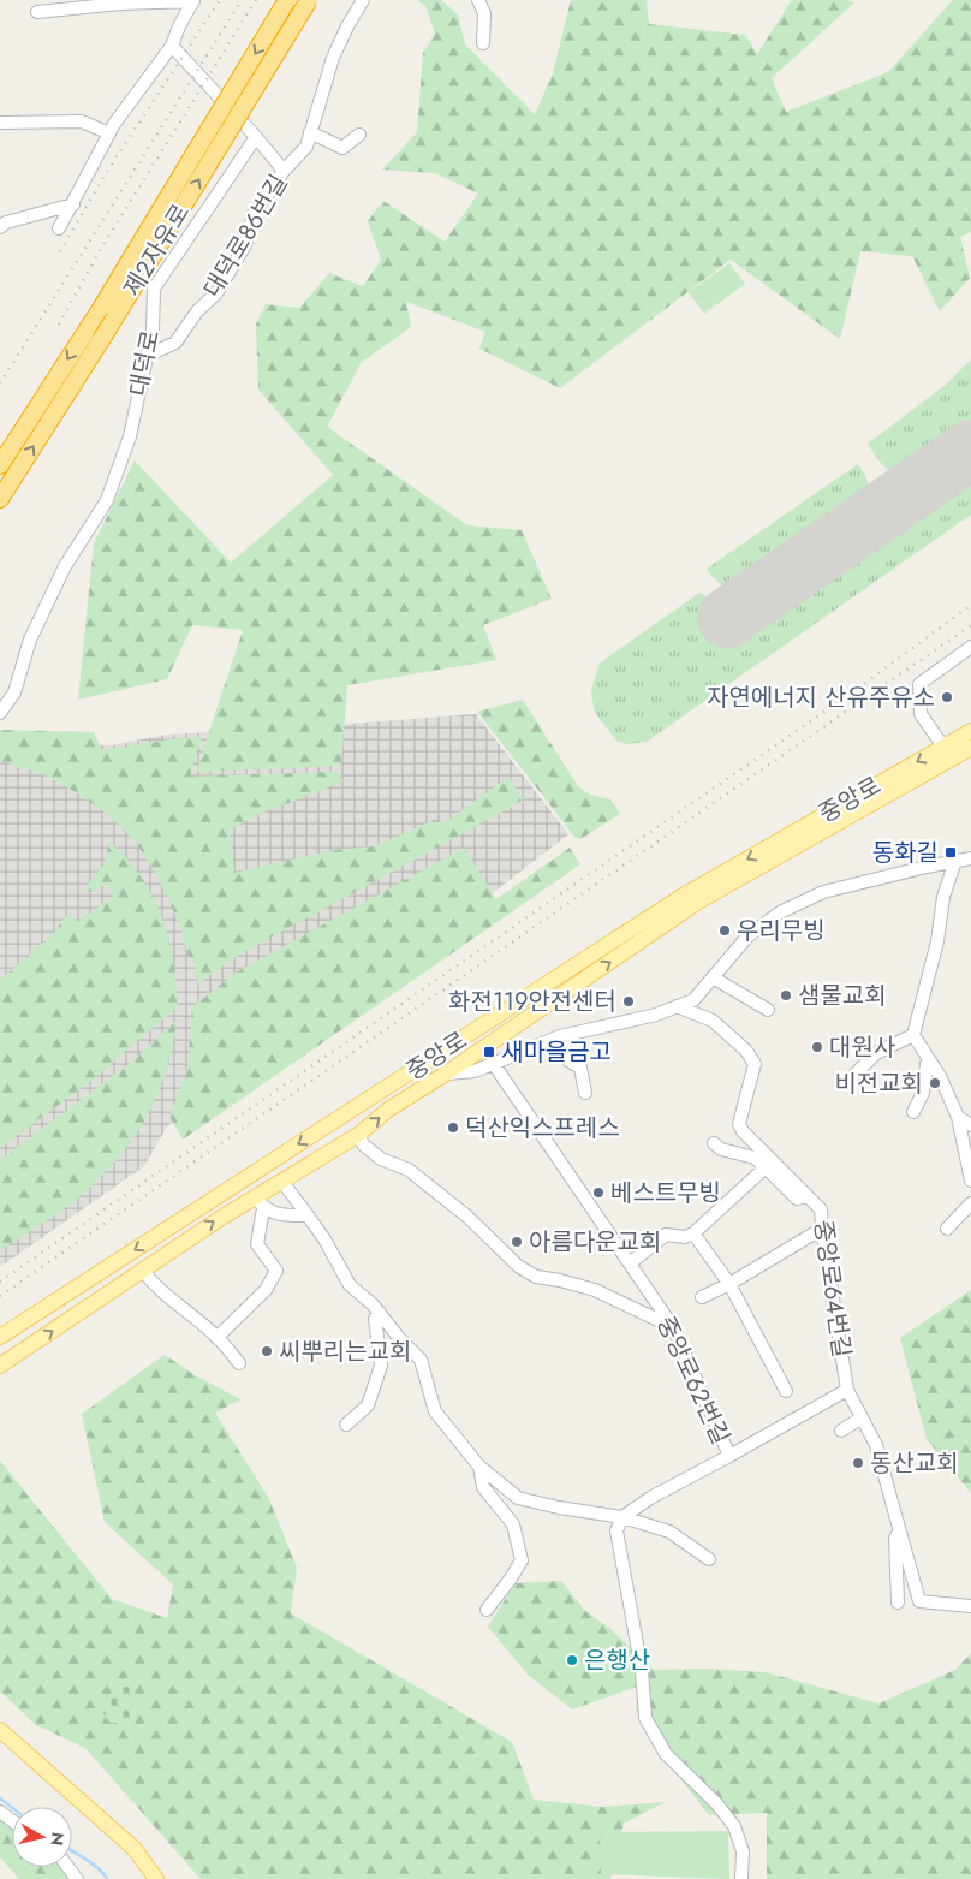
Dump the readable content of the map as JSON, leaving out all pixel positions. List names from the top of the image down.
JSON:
{
  "streets": {
    "highway": ["제2자유로"],
    "main road": ["중앙로"],
    "street": [
      "대덕로86번길",
      "대덕로",
      "중앙로64번길",
      "중앙로62번길"
    ]
  },
  "crossings": [
    ["대덕로86번길", "대덕로"]
  ],
  "places": {
    "other": [
      "자연에너지 산유주유소",
      "우리무빙",
      "샘물교회",
      "화전119안전센터",
      "대원사",
      "비전교회",
      "덕산익스프레스",
      "베스트무빙",
      "아름다운교회",
      "씨뿌리는교회",
      "동산교회",
      "은행산"
    ],
    "transit": ["동화길", "새마을금고"]
  },
  "north": "right"
}
